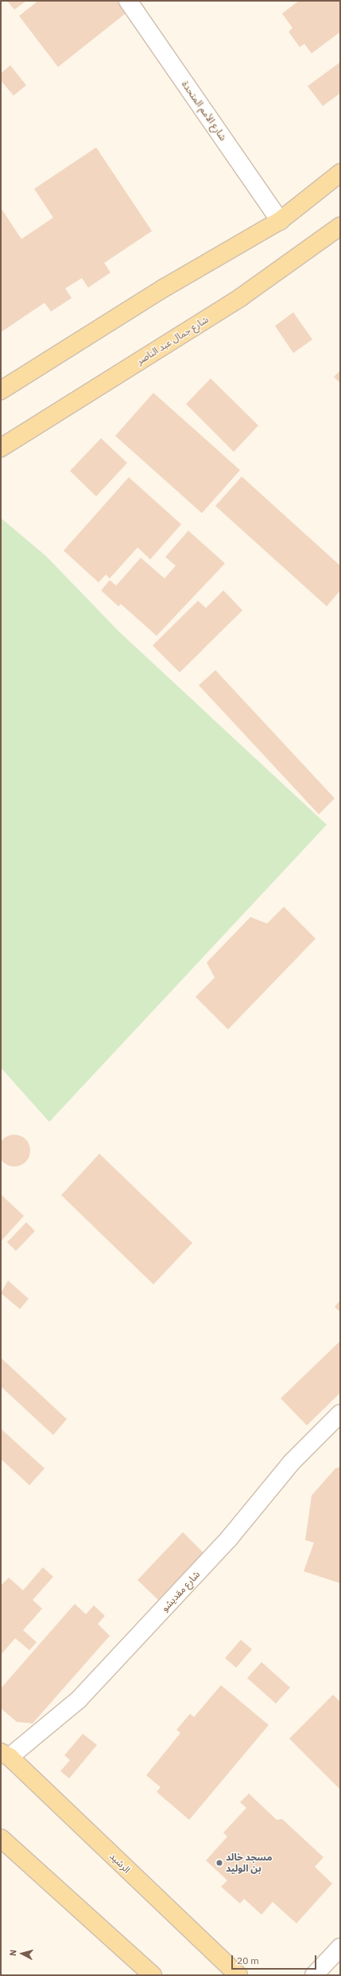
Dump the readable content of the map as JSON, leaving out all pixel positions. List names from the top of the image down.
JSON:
{
  "streets": {
    "main road": ["شارع جمال عبد الناصر", "الرشيد"],
    "street": ["شارع الأمم المتحدة", "شارع مقديشو"]
  },
  "crossings": [
    ["شارع مقديشو", "الرشيد"]
  ],
  "places": ["مسجد خالد بن الوليد"],
  "scale_bar": "20 m",
  "north": "left"
}
